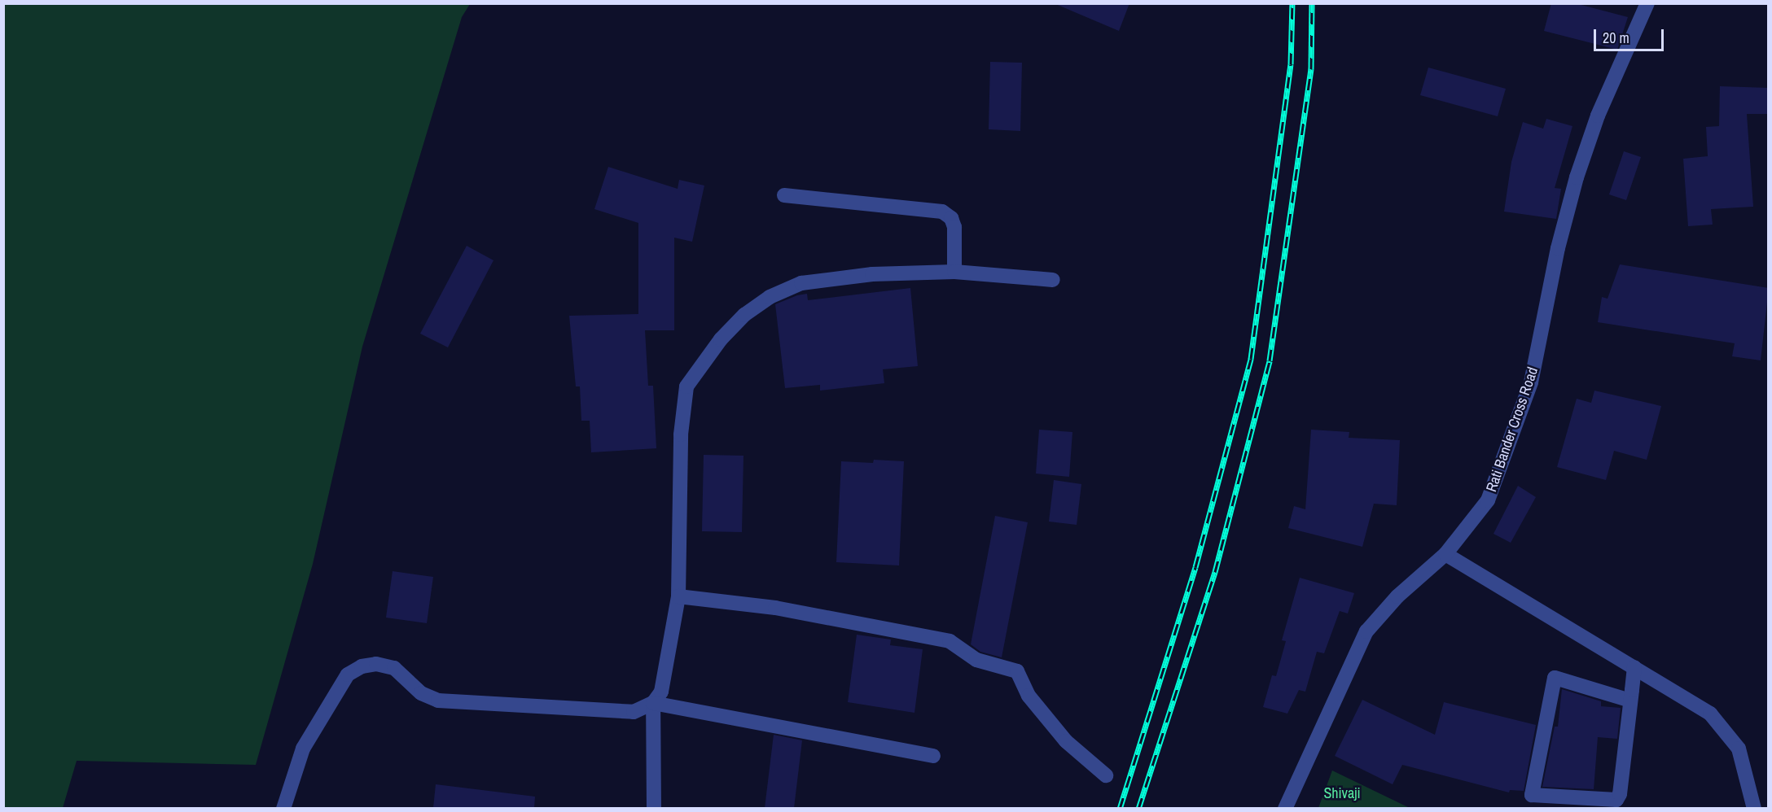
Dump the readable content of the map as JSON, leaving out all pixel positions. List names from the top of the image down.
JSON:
{
  "streets": {
    "street": ["Rati Bander Cross Road"]
  },
  "parks": ["Shivaji"],
  "scale_bar": "20 m"
}
